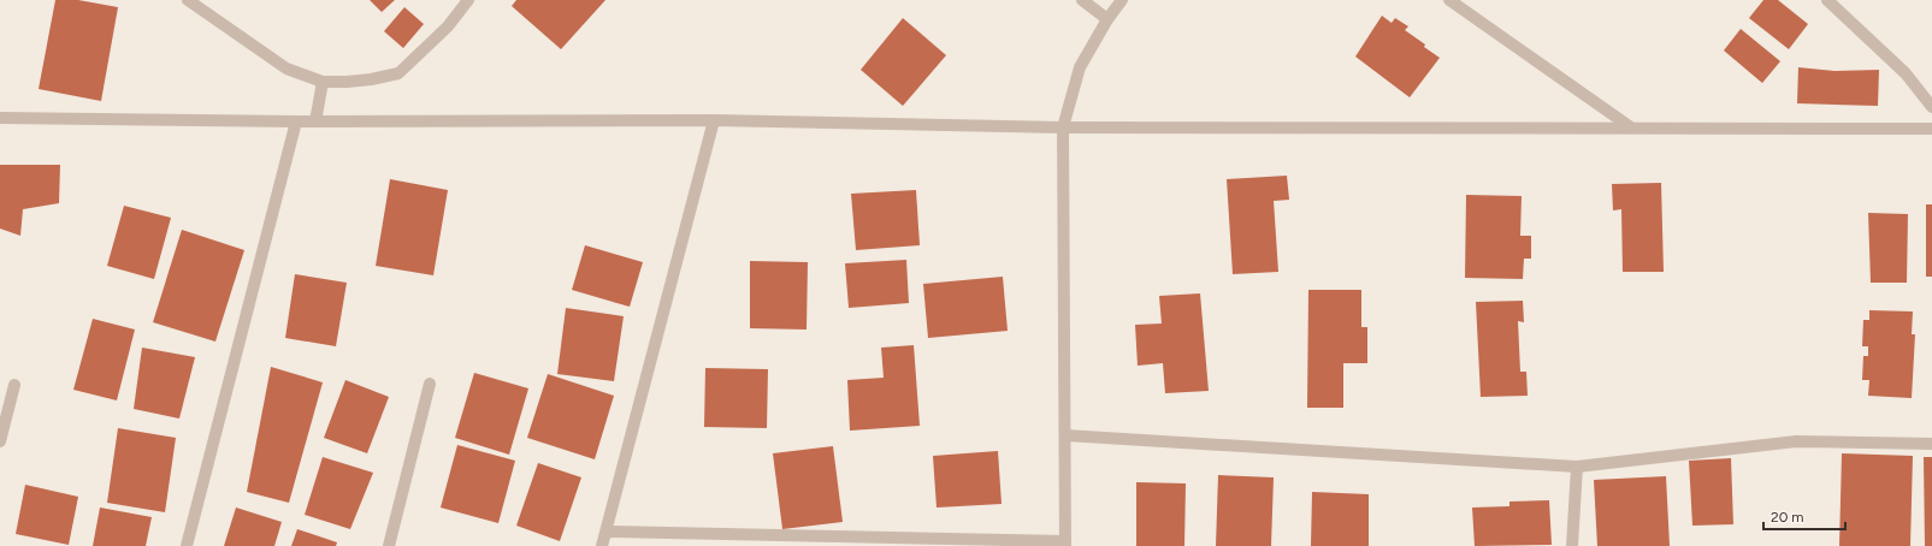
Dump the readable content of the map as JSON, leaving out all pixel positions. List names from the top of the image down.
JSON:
{
  "scale_bar": "20 m"
}
